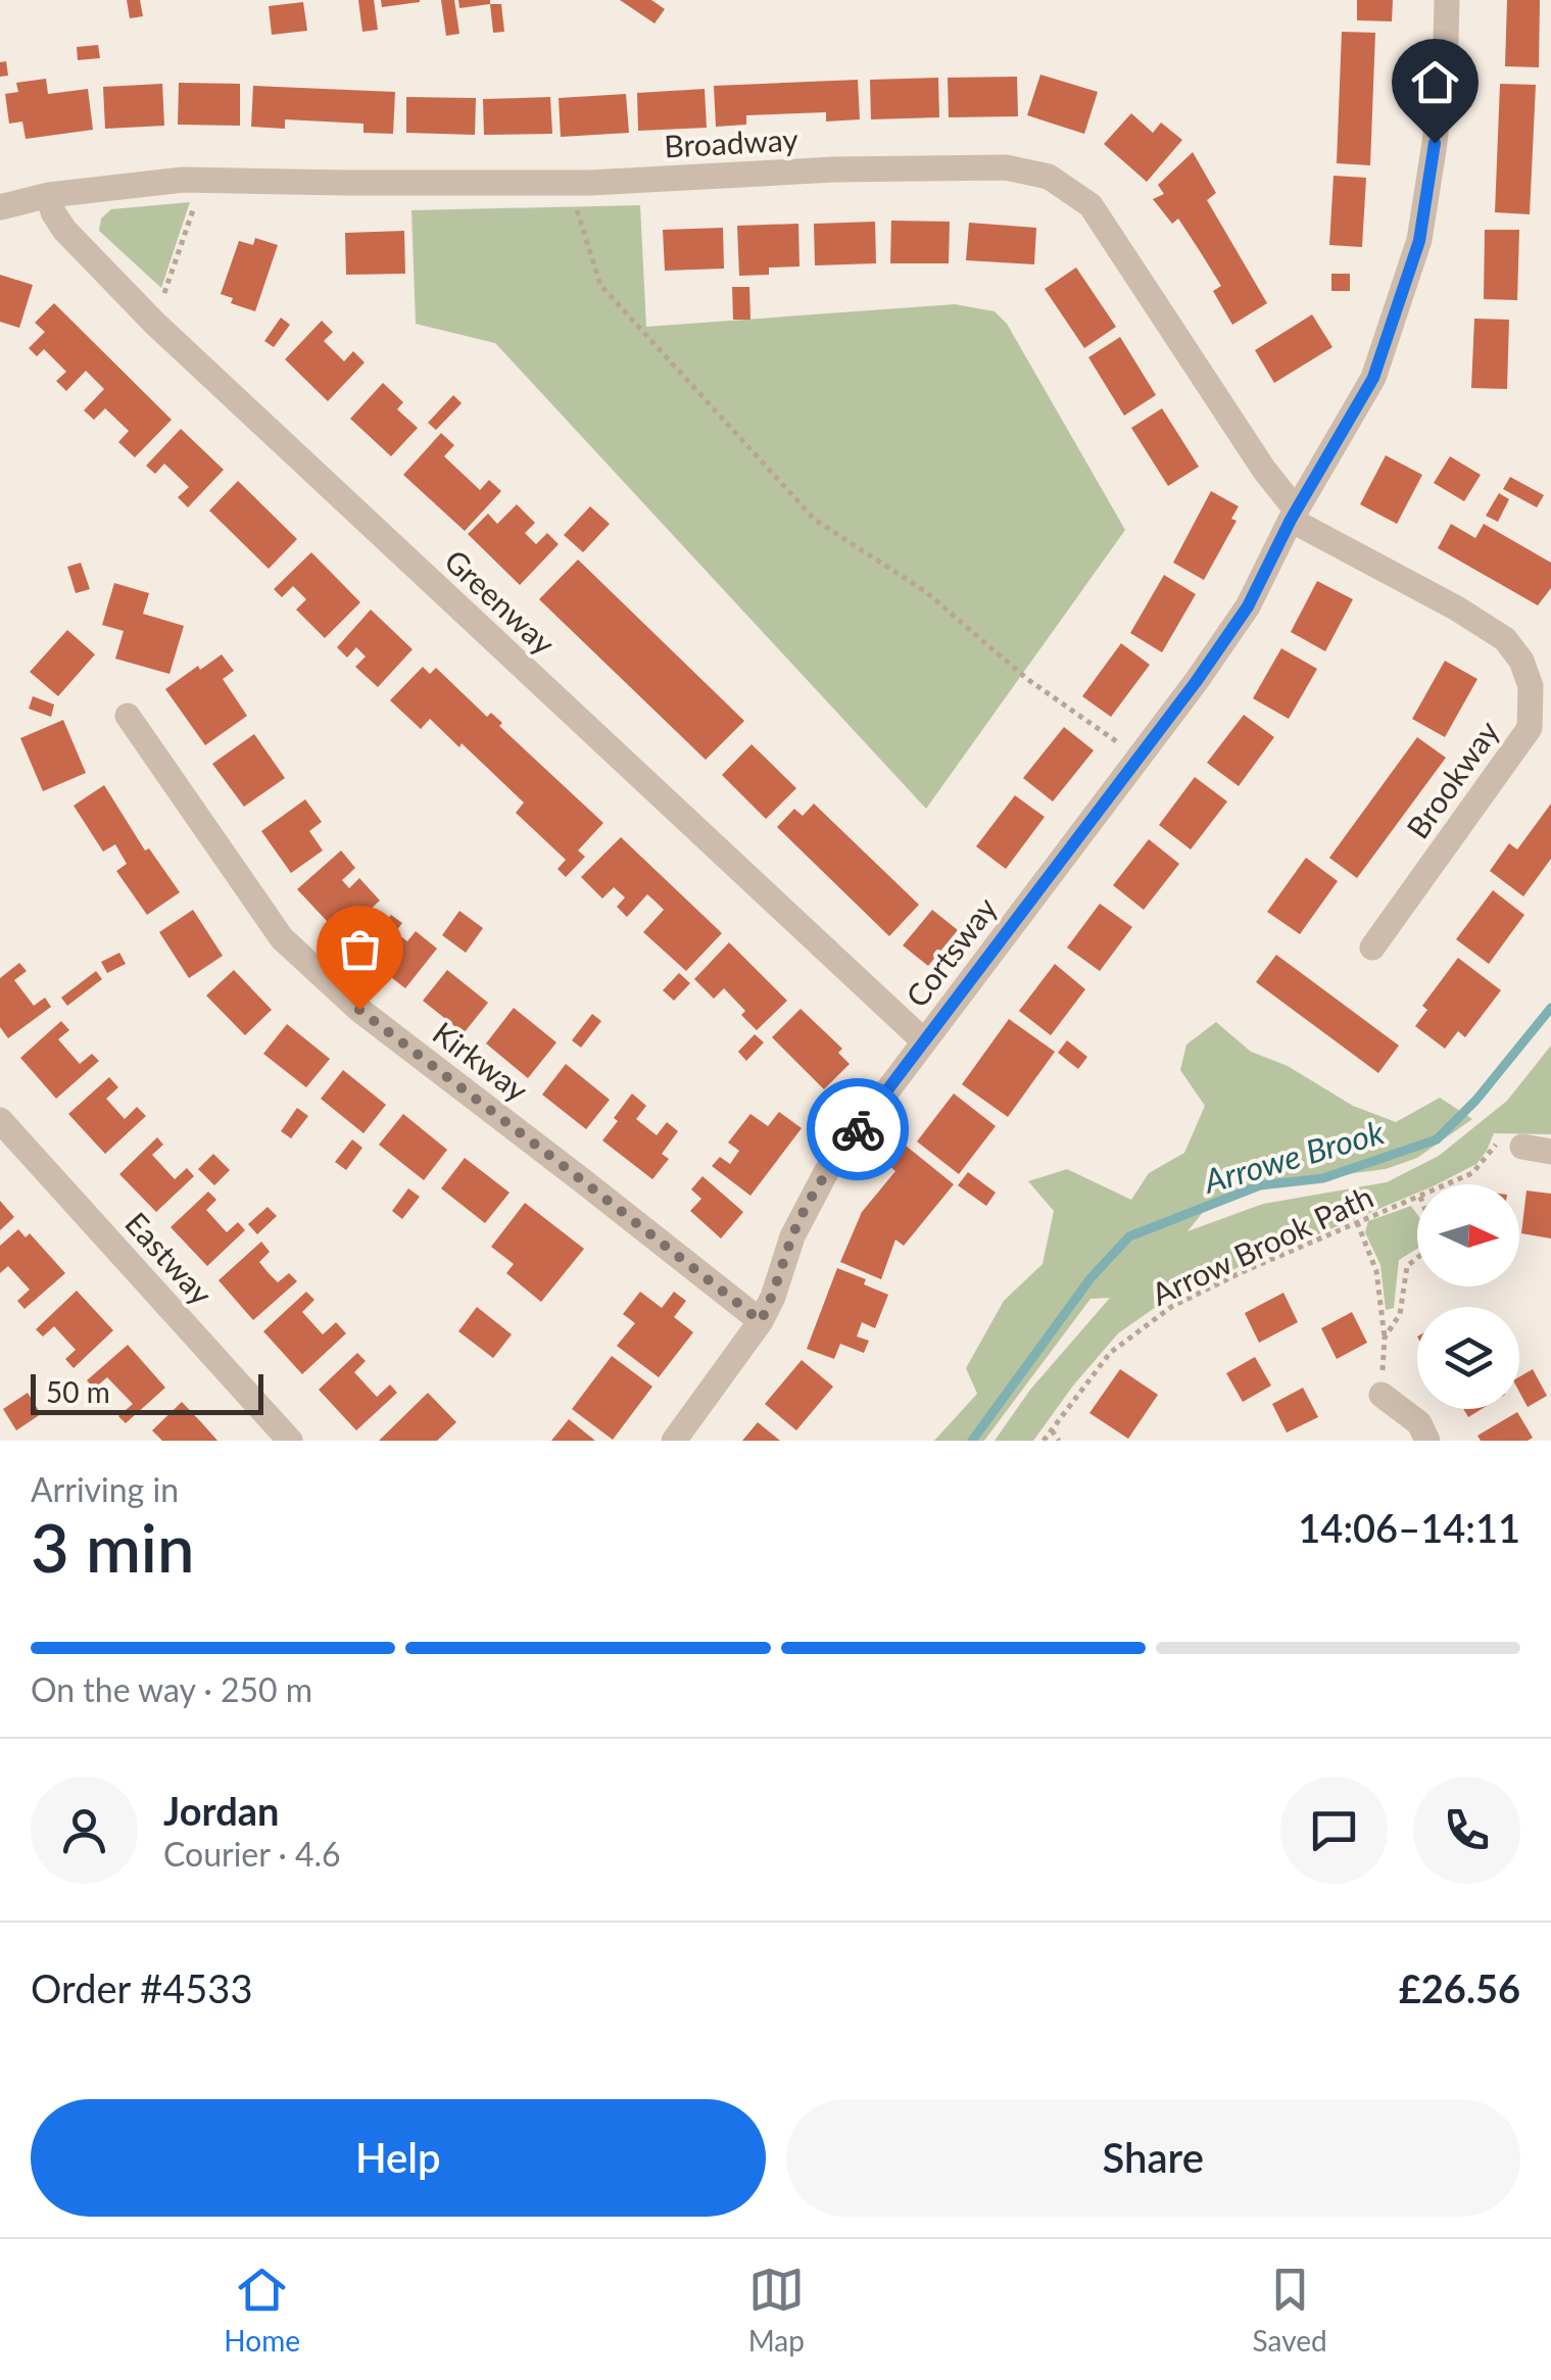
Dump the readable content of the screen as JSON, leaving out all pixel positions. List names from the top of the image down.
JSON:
{
  "streets": {
    "street": [
      "Broadway",
      "Greenway",
      "Brookway",
      "Cortsway",
      "Kirkway",
      "Eastway"
    ],
    "path": ["Arrow Brook Path"]
  },
  "crossings": [
    ["Broadway", "Greenway"],
    ["Broadway", "Brookway"],
    ["Broadway", "Cortsway"],
    ["Greenway", "Cortsway"],
    ["Brookway", "Cortsway"],
    ["Cortsway", "Kirkway"]
  ],
  "water": ["Arrowe Brook"],
  "scale_bar": "50 m",
  "north": "right",
  "page": {
    "scale": "50 m",
    "heading": ["3 min", "Arriving in", "14:06–14:11"],
    "panel": [
      "Jordan",
      "Courier · 4.6",
      "Order #4533",
      "£26.56"
    ],
    "bar": "On the way · 250 m",
    "buttons": ["Help", "Share"],
    "tabs": ["Home", "Map", "Saved"]
  }
}
